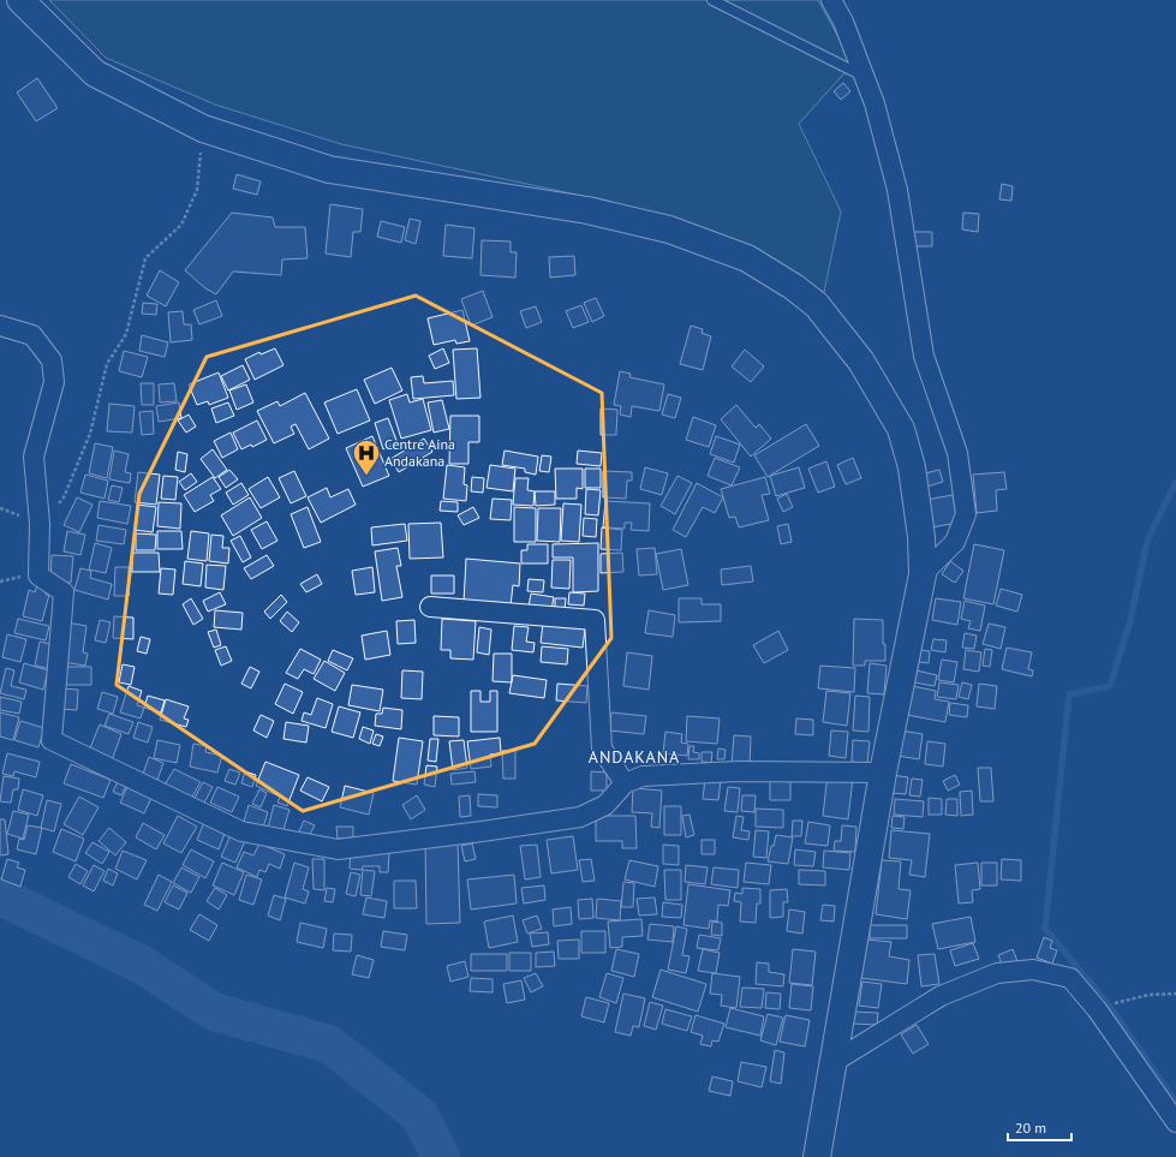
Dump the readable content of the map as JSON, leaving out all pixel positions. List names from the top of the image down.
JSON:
{
  "districts": ["ANDAKANA"],
  "places": {
    "hospital": ["Centre Aina Andakana"]
  },
  "scale_bar": "20 m"
}
